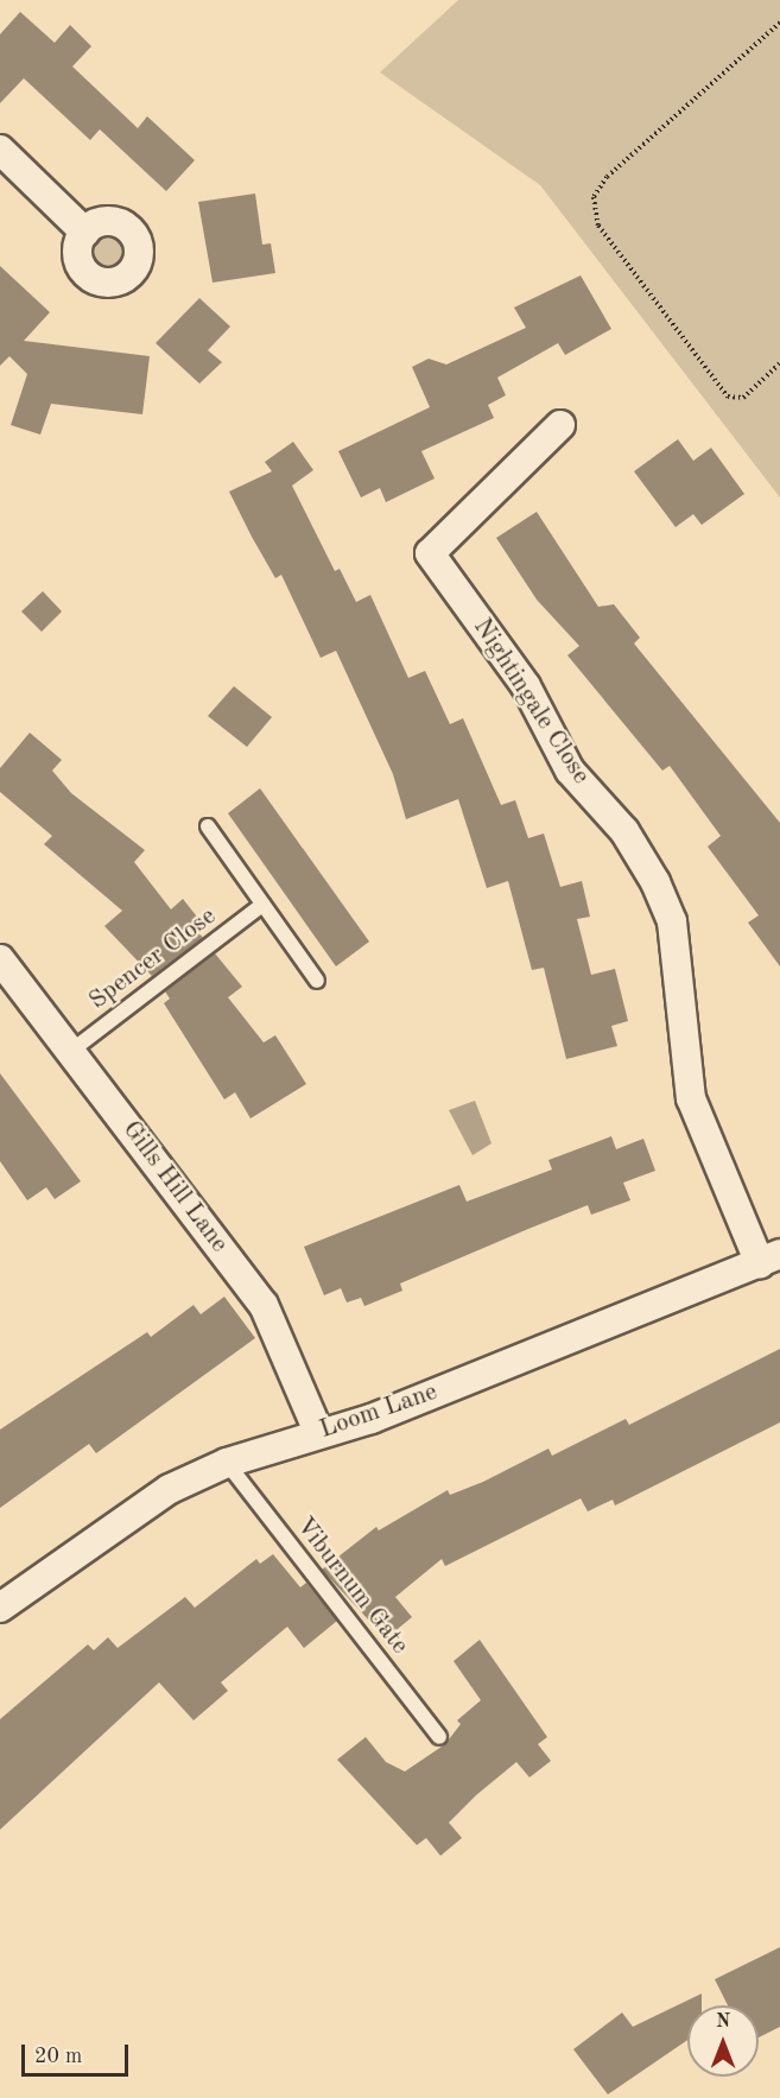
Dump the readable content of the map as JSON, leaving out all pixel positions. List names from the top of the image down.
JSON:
{
  "streets": {
    "street": ["Nightingale Close", "Gills Hill Lane", "Loom Lane"],
    "lane": ["Spencer Close", "Viburnum Gate"]
  },
  "crossings": [
    ["Nightingale Close", "Loom Lane"],
    ["Spencer Close", "Gills Hill Lane"],
    ["Gills Hill Lane", "Loom Lane"],
    ["Loom Lane", "Viburnum Gate"]
  ],
  "scale_bar": "20 m",
  "north": "top"
}
